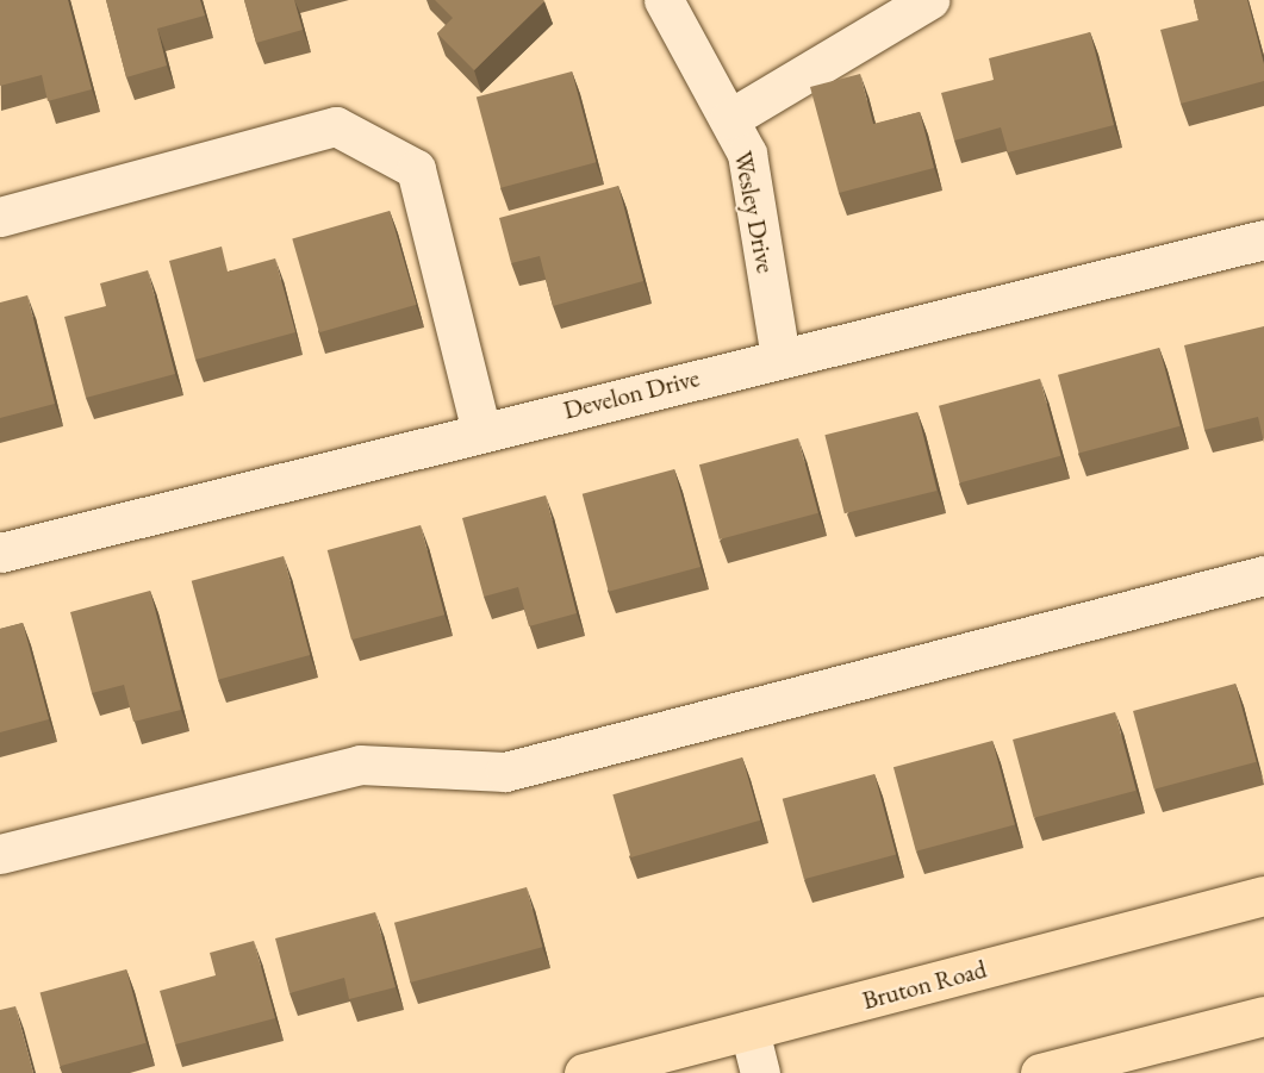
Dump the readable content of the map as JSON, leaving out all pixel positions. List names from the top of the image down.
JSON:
{
  "streets": {
    "main road": ["Bruton Road"],
    "street": ["Wesley Drive", "Develon Drive"]
  },
  "crossings": [
    ["Wesley Drive", "Develon Drive"]
  ]
}
